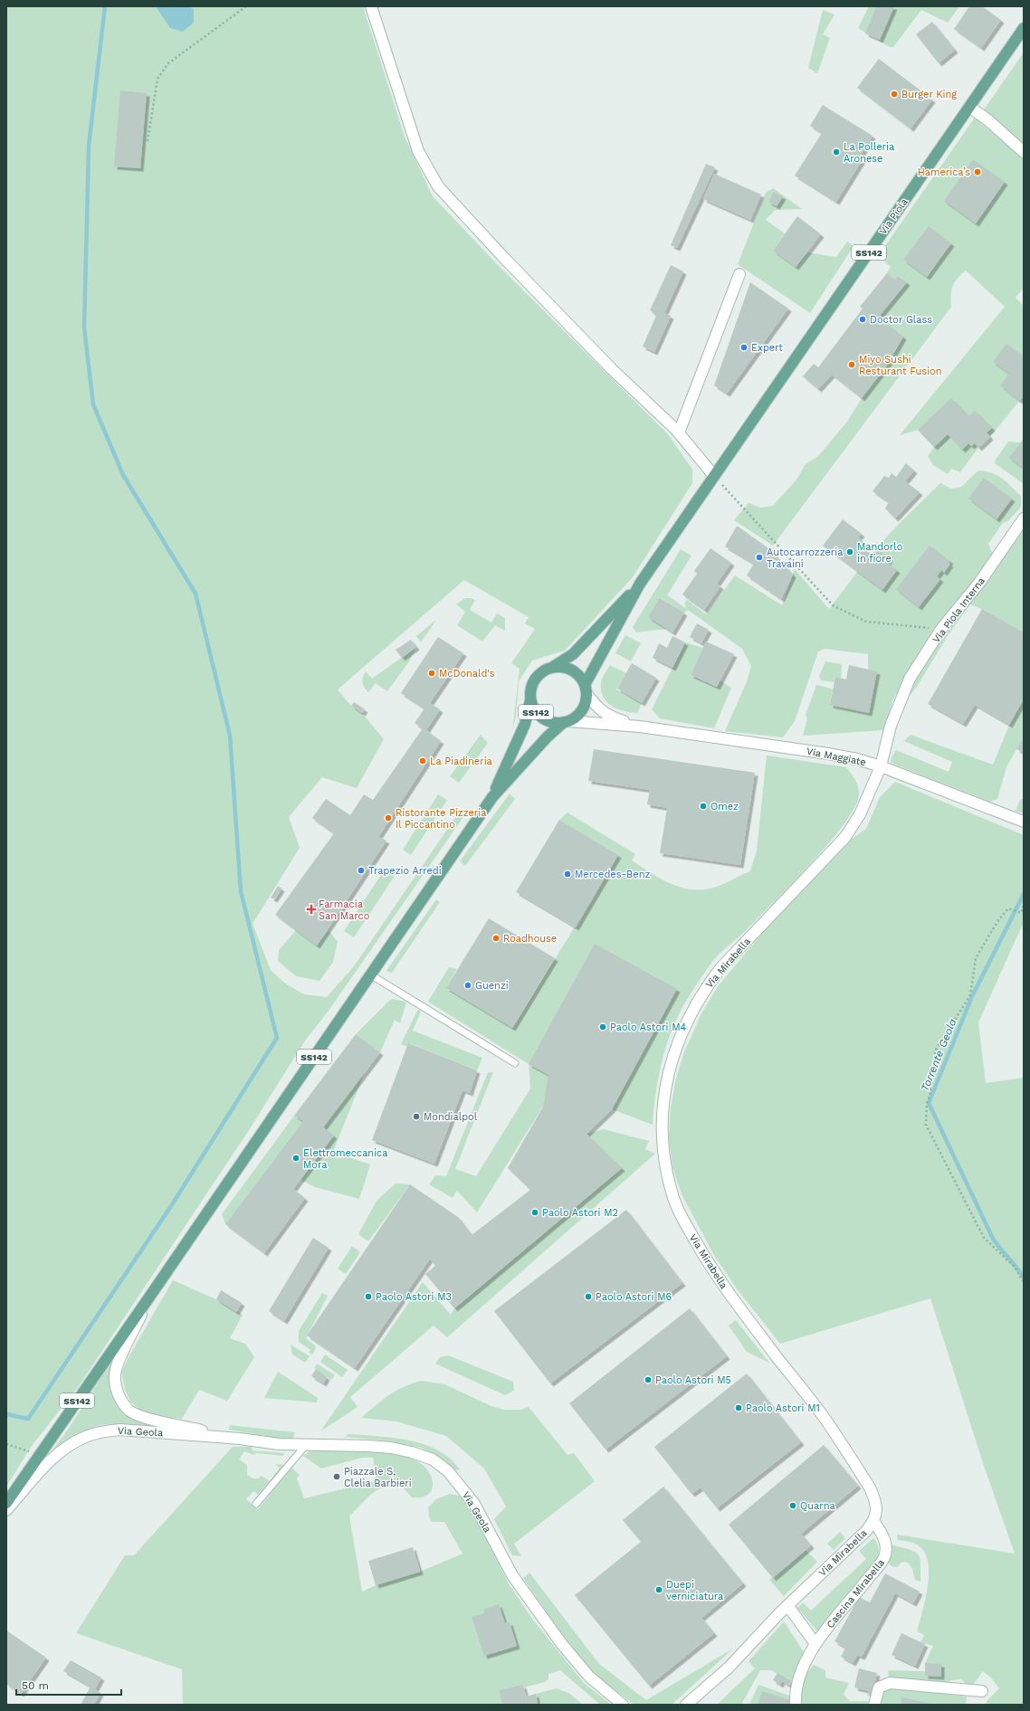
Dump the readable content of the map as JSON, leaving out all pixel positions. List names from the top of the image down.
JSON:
{
  "streets": {
    "main road": ["Via Piola", "SS142"],
    "street": [
      "Via Piola Interna",
      "Via Maggiate",
      "Via Mirabella",
      "Via Geola",
      "Cascina Mirabella"
    ]
  },
  "crossings": [
    ["Via Piola", "SS142"],
    ["SS142", "Via Maggiate"],
    ["SS142", "Via Geola"],
    ["Via Piola Interna", "Via Maggiate"],
    ["Via Piola Interna", "Via Mirabella"],
    ["Via Maggiate", "Via Mirabella"],
    ["Via Mirabella", "Cascina Mirabella"]
  ],
  "water": ["Torrente Geola"],
  "places": {
    "other": [
      "Burger King",
      "La Polleria Aronese",
      "Hamerica’s",
      "Doctor Glass",
      "Expert",
      "Miyo Sushi Resturant Fusion",
      "Mandorlo in fiore",
      "Autocarrozzeria Travaini",
      "McDonald's",
      "La Piadineria",
      "Omez",
      "Ristorante Pizzeria Il Piccantino",
      "Trapezio Arredi",
      "Mercedes-Benz",
      "Roadhouse",
      "Guenzi",
      "Paolo Astori M4",
      "Mondialpol",
      "Elettromeccanica Mora",
      "Paolo Astori M2",
      "Paolo Astori M3",
      "Paolo Astori M6",
      "Paolo Astori M5",
      "Paolo Astori M1",
      "Piazzale S, Clelia Barbieri",
      "Quarna",
      "Duepi verniciatura"
    ],
    "health": ["Farmacia San Marco"]
  },
  "scale_bar": "50 m"
}
